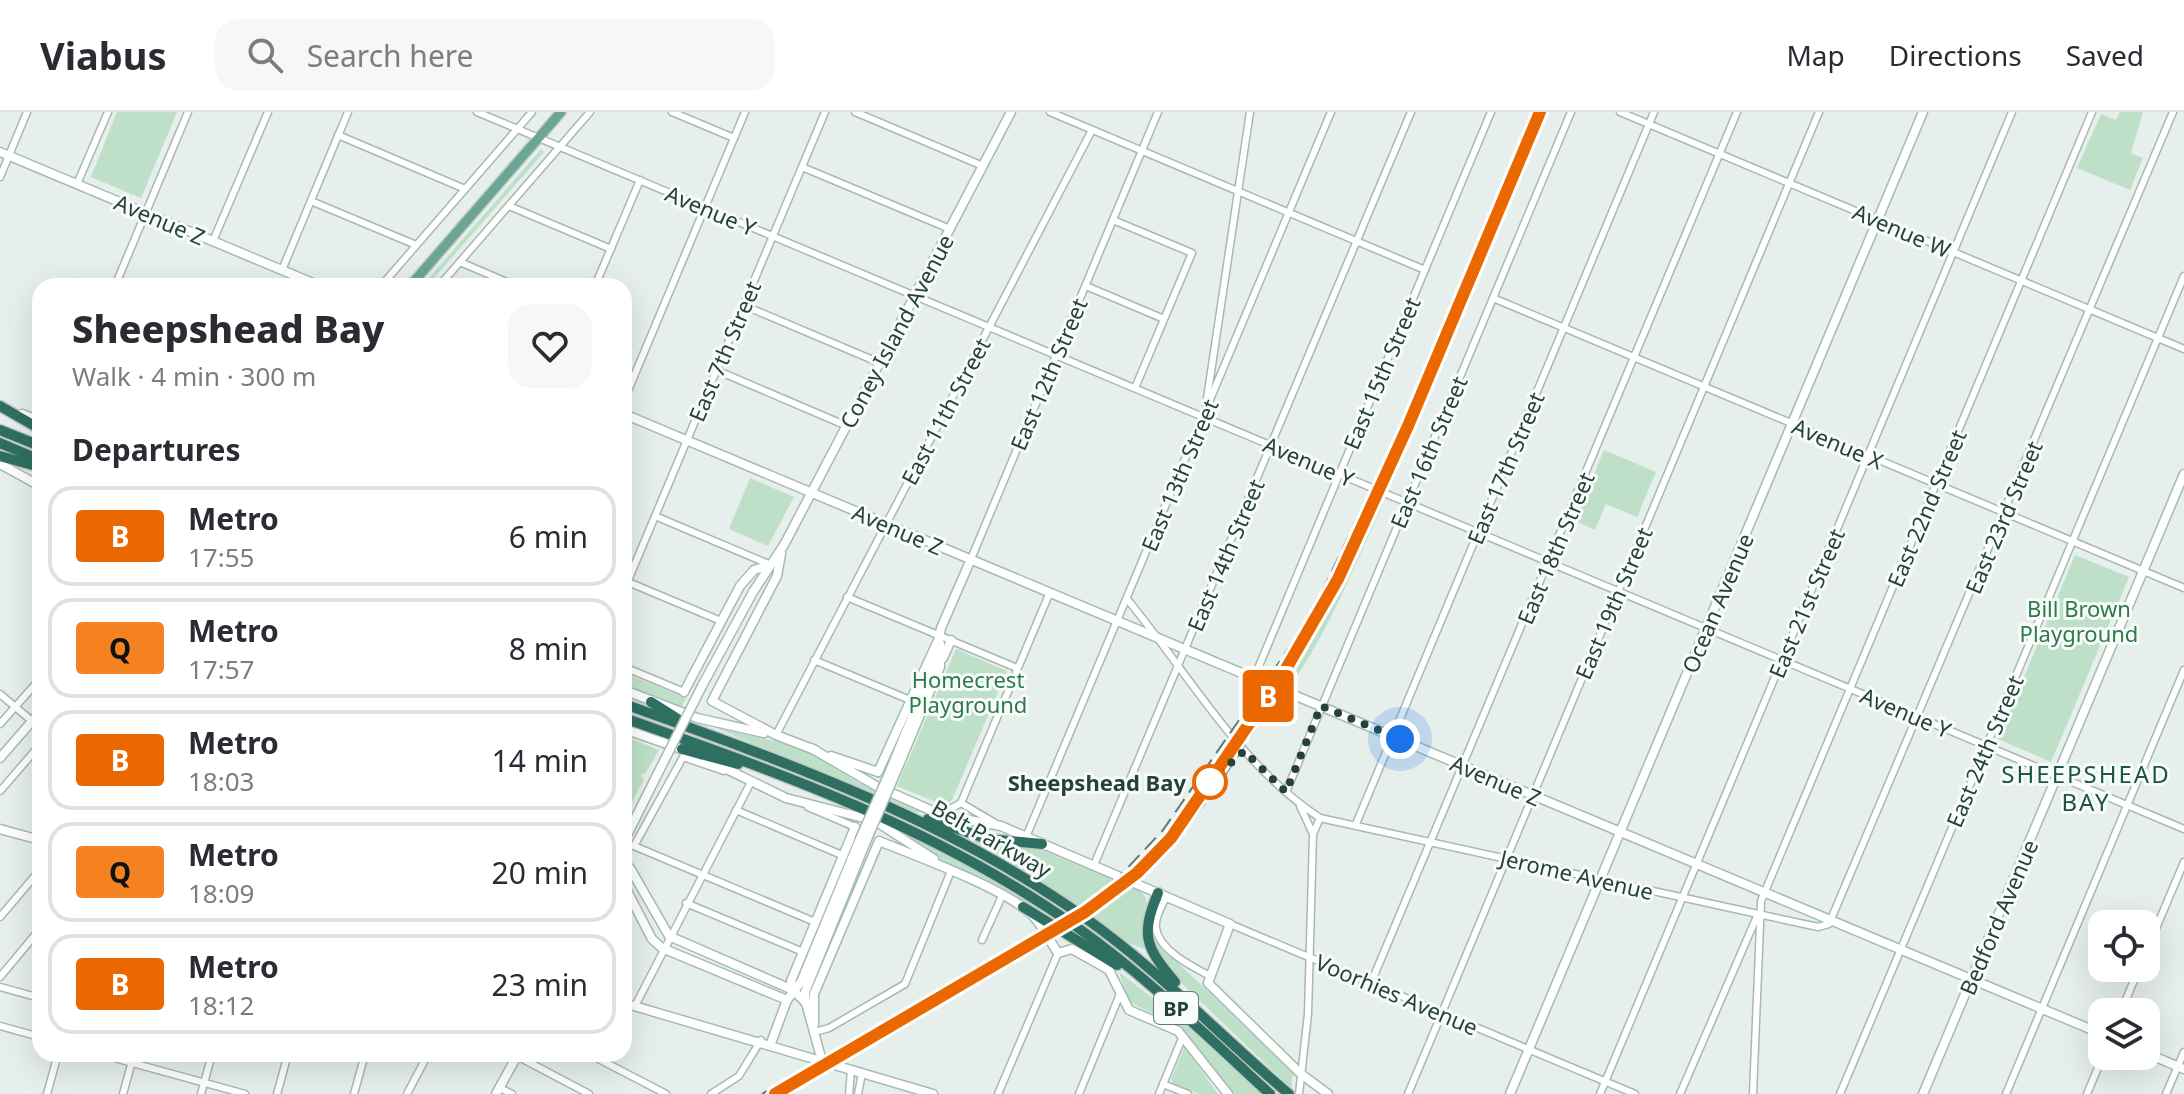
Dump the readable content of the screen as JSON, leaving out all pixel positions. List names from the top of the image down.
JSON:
{
  "streets": {
    "highway": ["Belt Parkway", "BP"],
    "main road": [
      "Avenue Z",
      "Coney Island Avenue",
      "East 12th Street",
      "Ocean Avenue",
      "Bedford Avenue",
      "Voorhies Avenue"
    ],
    "street": [
      "Avenue Y",
      "Avenue W",
      "East 7th Street",
      "East 15th Street",
      "East 11th Street",
      "Avenue X",
      "East 16th Street",
      "East 17th Street",
      "East 13th Street",
      "East 22nd Street",
      "East 23rd Street",
      "East 18th Street",
      "East 14th Street",
      "East 19th Street",
      "East 21st Street",
      "East 24th Street",
      "Jerome Avenue"
    ]
  },
  "crossings": [
    ["Avenue Y", "Coney Island Avenue"],
    ["Avenue Y", "East 7th Street"],
    ["Avenue Y", "East 15th Street"],
    ["Avenue Y", "East 12th Street"],
    ["Avenue Y", "East 11th Street"],
    ["Avenue Y", "East 16th Street"],
    ["Avenue Y", "East 17th Street"],
    ["Avenue Y", "East 13th Street"],
    ["Avenue Y", "East 22nd Street"],
    ["Avenue Y", "East 23rd Street"],
    ["Avenue Y", "East 18th Street"],
    ["Avenue Y", "East 14th Street"],
    ["Avenue Y", "East 19th Street"],
    ["Avenue Y", "Ocean Avenue"],
    ["Avenue Y", "East 21st Street"],
    ["Avenue Y", "East 24th Street"],
    ["Avenue Y", "Bedford Avenue"],
    ["Avenue Z", "Coney Island Avenue"],
    ["Avenue Z", "East 7th Street"],
    ["Avenue Z", "East 15th Street"],
    ["Avenue Z", "East 12th Street"],
    ["Avenue Z", "East 11th Street"],
    ["Avenue Z", "East 16th Street"],
    ["Avenue Z", "East 17th Street"],
    ["Avenue Z", "East 13th Street"],
    ["Avenue Z", "East 22nd Street"],
    ["Avenue Z", "East 23rd Street"],
    ["Avenue Z", "East 18th Street"],
    ["Avenue Z", "East 14th Street"],
    ["Avenue Z", "East 19th Street"],
    ["Avenue Z", "Ocean Avenue"],
    ["Avenue Z", "East 21st Street"],
    ["Avenue Z", "East 24th Street"],
    ["Avenue Z", "Jerome Avenue"],
    ["Avenue Z", "Bedford Avenue"],
    ["Avenue W", "East 17th Street"],
    ["Avenue W", "East 22nd Street"],
    ["Avenue W", "East 23rd Street"],
    ["Avenue W", "East 18th Street"],
    ["Avenue W", "East 19th Street"],
    ["Avenue W", "Ocean Avenue"],
    ["Avenue W", "East 21st Street"],
    ["Avenue W", "East 24th Street"],
    ["Coney Island Avenue", "East 11th Street"],
    ["East 12th Street", "Voorhies Avenue"],
    ["Avenue X", "East 16th Street"],
    ["Avenue X", "East 17th Street"],
    ["Avenue X", "East 22nd Street"],
    ["Avenue X", "East 23rd Street"],
    ["Avenue X", "East 18th Street"],
    ["Avenue X", "East 19th Street"],
    ["Avenue X", "Ocean Avenue"],
    ["Avenue X", "East 21st Street"],
    ["Avenue X", "East 24th Street"],
    ["Avenue X", "Bedford Avenue"],
    ["East 17th Street", "Jerome Avenue"],
    ["East 13th Street", "Voorhies Avenue"],
    ["East 22nd Street", "Jerome Avenue"],
    ["East 23rd Street", "Jerome Avenue"],
    ["East 18th Street", "Jerome Avenue"],
    ["East 18th Street", "Voorhies Avenue"],
    ["East 14th Street", "Voorhies Avenue"],
    ["East 19th Street", "Jerome Avenue"],
    ["East 19th Street", "Voorhies Avenue"],
    ["Ocean Avenue", "Jerome Avenue"],
    ["Ocean Avenue", "Voorhies Avenue"],
    ["East 21st Street", "Jerome Avenue"],
    ["East 21st Street", "Voorhies Avenue"]
  ],
  "districts": ["SHEEPSHEAD BAY"],
  "parks": ["Bill Brown Playground", "Homecrest Playground"],
  "places": ["Sheepshead Bay"],
  "lines": ["metro line B"],
  "page": {
    "header": "Viabus",
    "search": "Search here",
    "nav": ["Map", "Directions", "Saved"],
    "on_map": "B",
    "heading": [
      ["Sheepshead Bay", "Walk · 4 min · 300 m"],
      "Departures"
    ],
    "list": [
      {
        "mark": "B",
        "name": "Metro",
        "note": "17:55",
        "value": "6 min"
      },
      {
        "mark": "Q",
        "name": "Metro",
        "note": "17:57",
        "value": "8 min"
      },
      {
        "mark": "B",
        "name": "Metro",
        "note": "18:03",
        "value": "14 min"
      },
      {
        "mark": "Q",
        "name": "Metro",
        "note": "18:09",
        "value": "20 min"
      },
      {
        "mark": "B",
        "name": "Metro",
        "note": "18:12",
        "value": "23 min"
      }
    ]
  }
}
